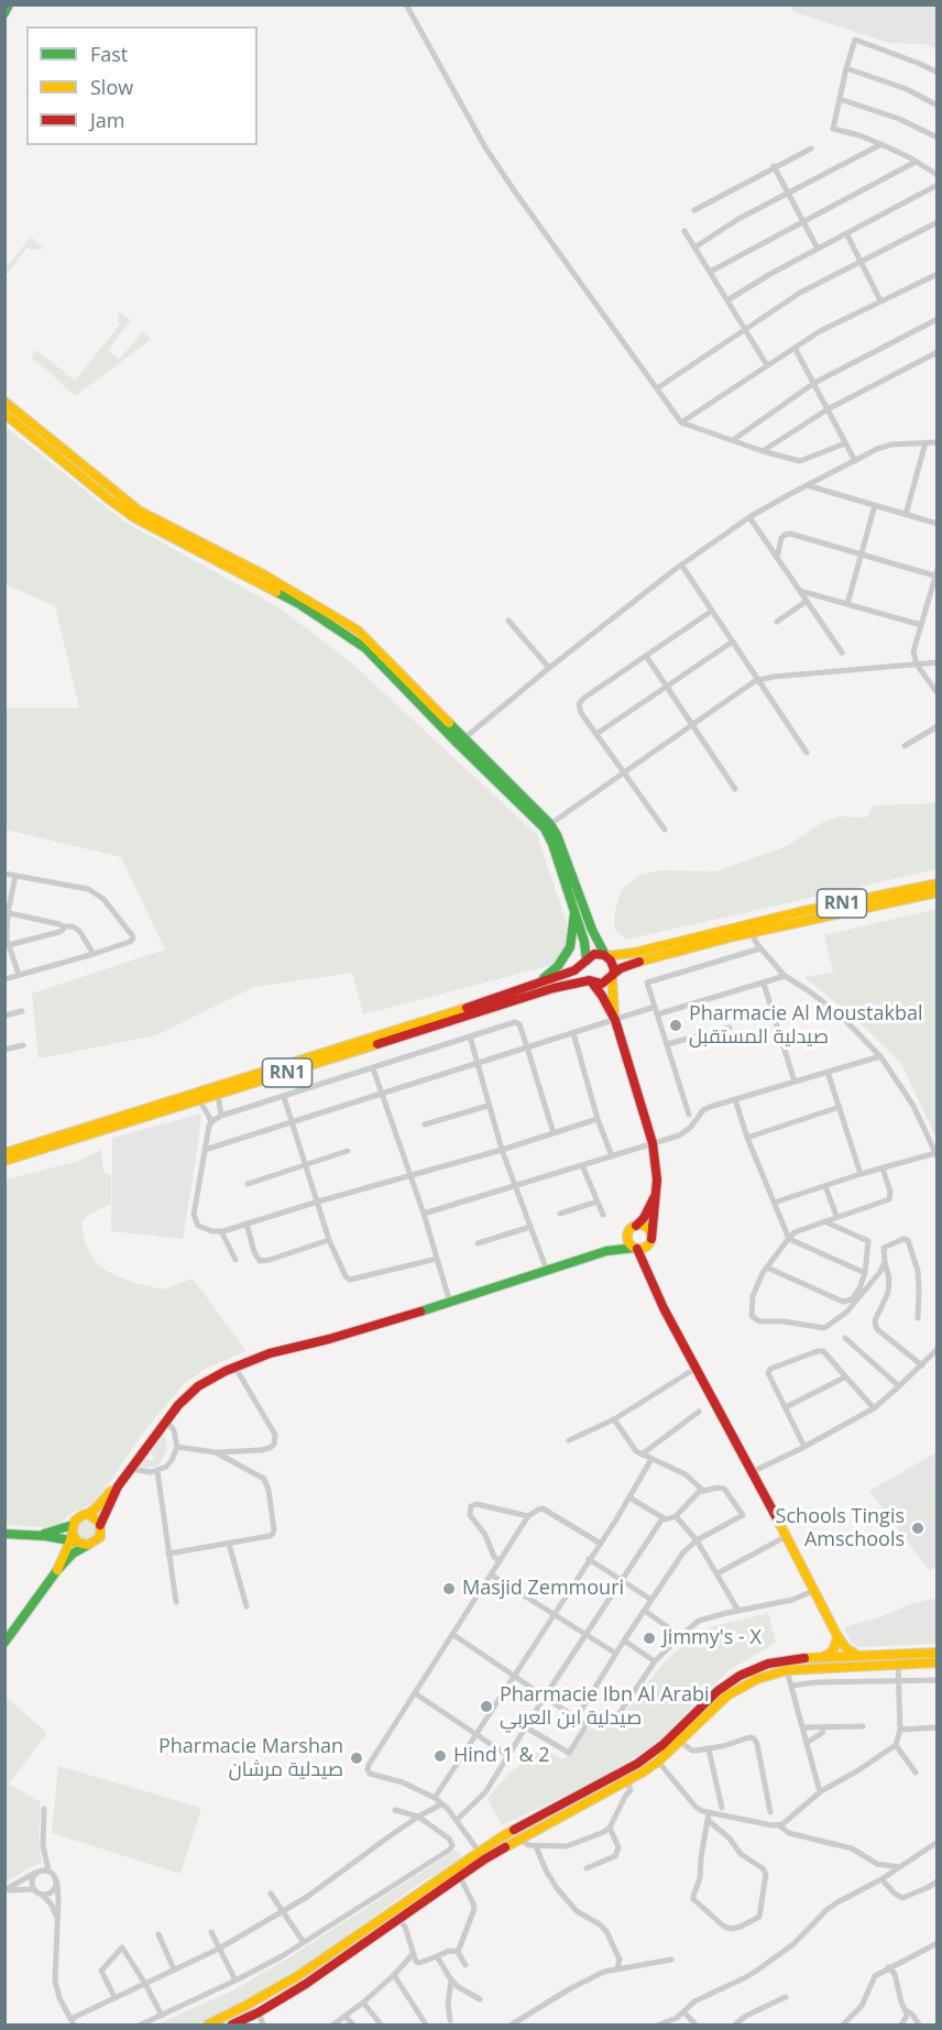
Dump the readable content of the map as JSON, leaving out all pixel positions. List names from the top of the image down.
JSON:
{
  "streets": {
    "main road": ["RN1"]
  },
  "places": [
    "Pharmacie Al Moustakbal صيدلية المستقبل",
    "Schools Tingis Amschools",
    "Masjid Zemmouri",
    "Jimmy's - X",
    "Pharmacie Ibn Al Arabi صيدلية ابن العربي",
    "Hind 1 & 2",
    "Pharmacie Marshan صيدلية مرشان"
  ],
  "legend": ["Fast", "Slow", "Jam"]
}
